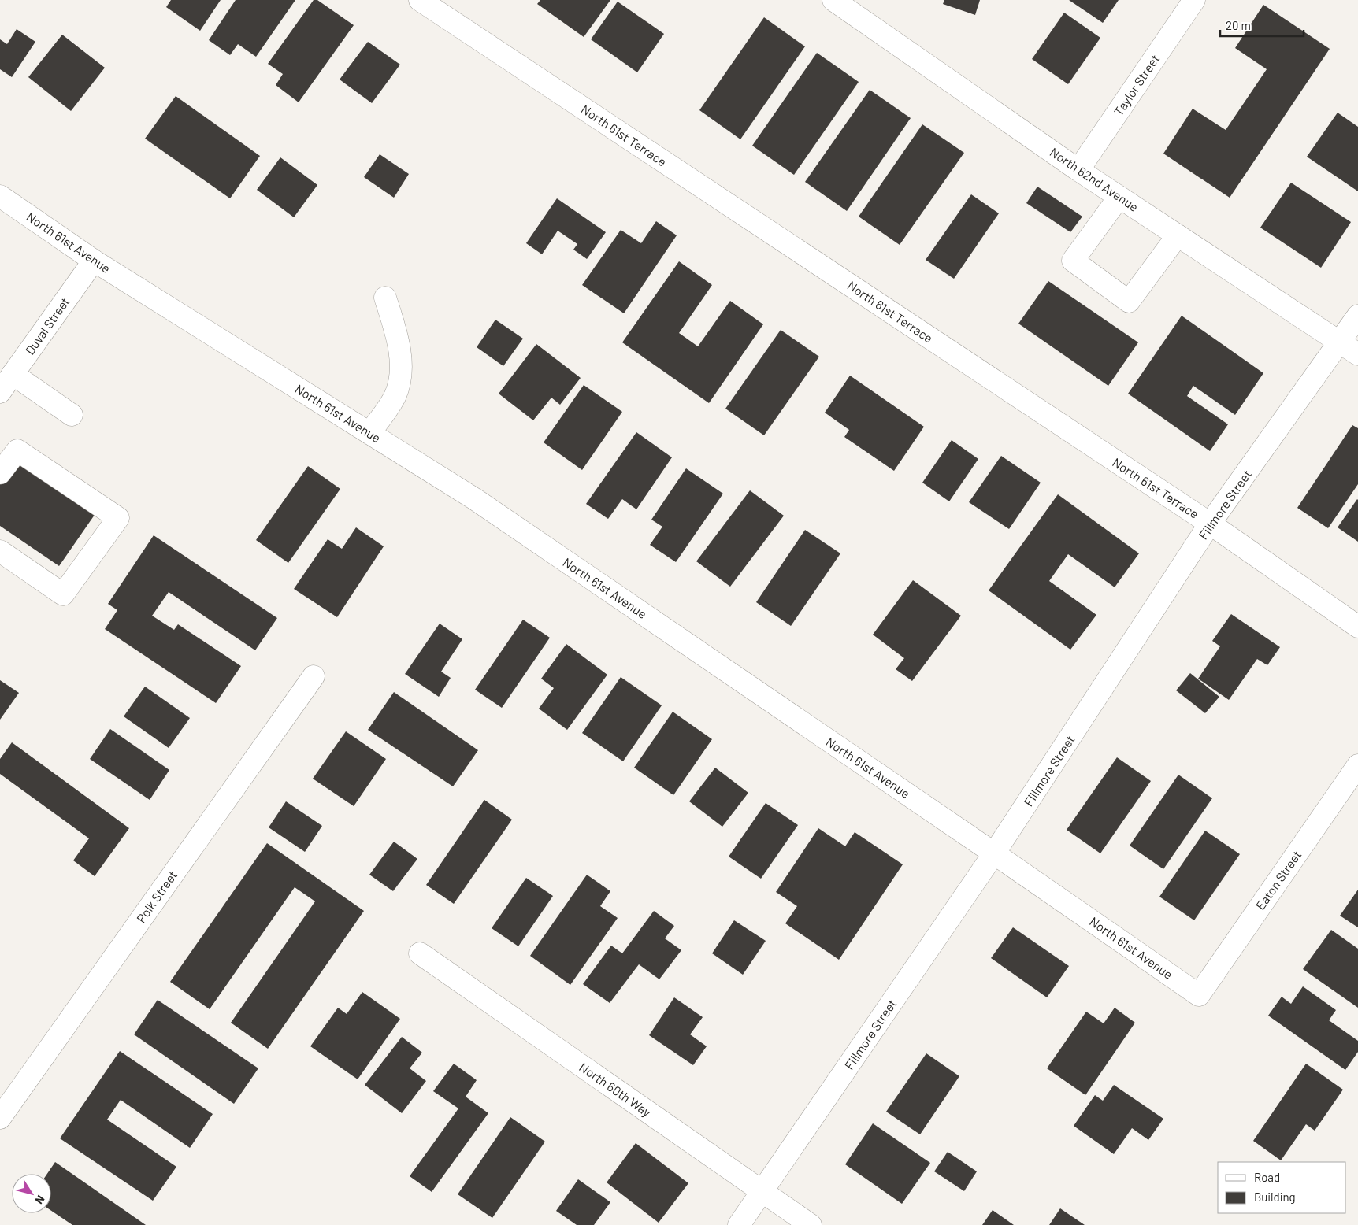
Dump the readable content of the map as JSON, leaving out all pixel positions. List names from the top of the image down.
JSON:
{
  "streets": {
    "street": [
      "Taylor Street",
      "North 61st Terrace",
      "North 62nd Avenue",
      "North 61st Avenue",
      "Duval Street",
      "Fillmore Street",
      "Eaton Street",
      "Polk Street",
      "North 60th Way"
    ]
  },
  "crossings": [
    ["Taylor Street", "North 62nd Avenue"],
    ["North 61st Terrace", "Fillmore Street"],
    ["North 62nd Avenue", "Fillmore Street"],
    ["North 61st Avenue", "Duval Street"],
    ["North 61st Avenue", "Fillmore Street"],
    ["North 61st Avenue", "Eaton Street"],
    ["Fillmore Street", "North 60th Way"]
  ],
  "legend": ["Road", "Building"],
  "scale_bar": "20 m",
  "north": "bottom right"
}
